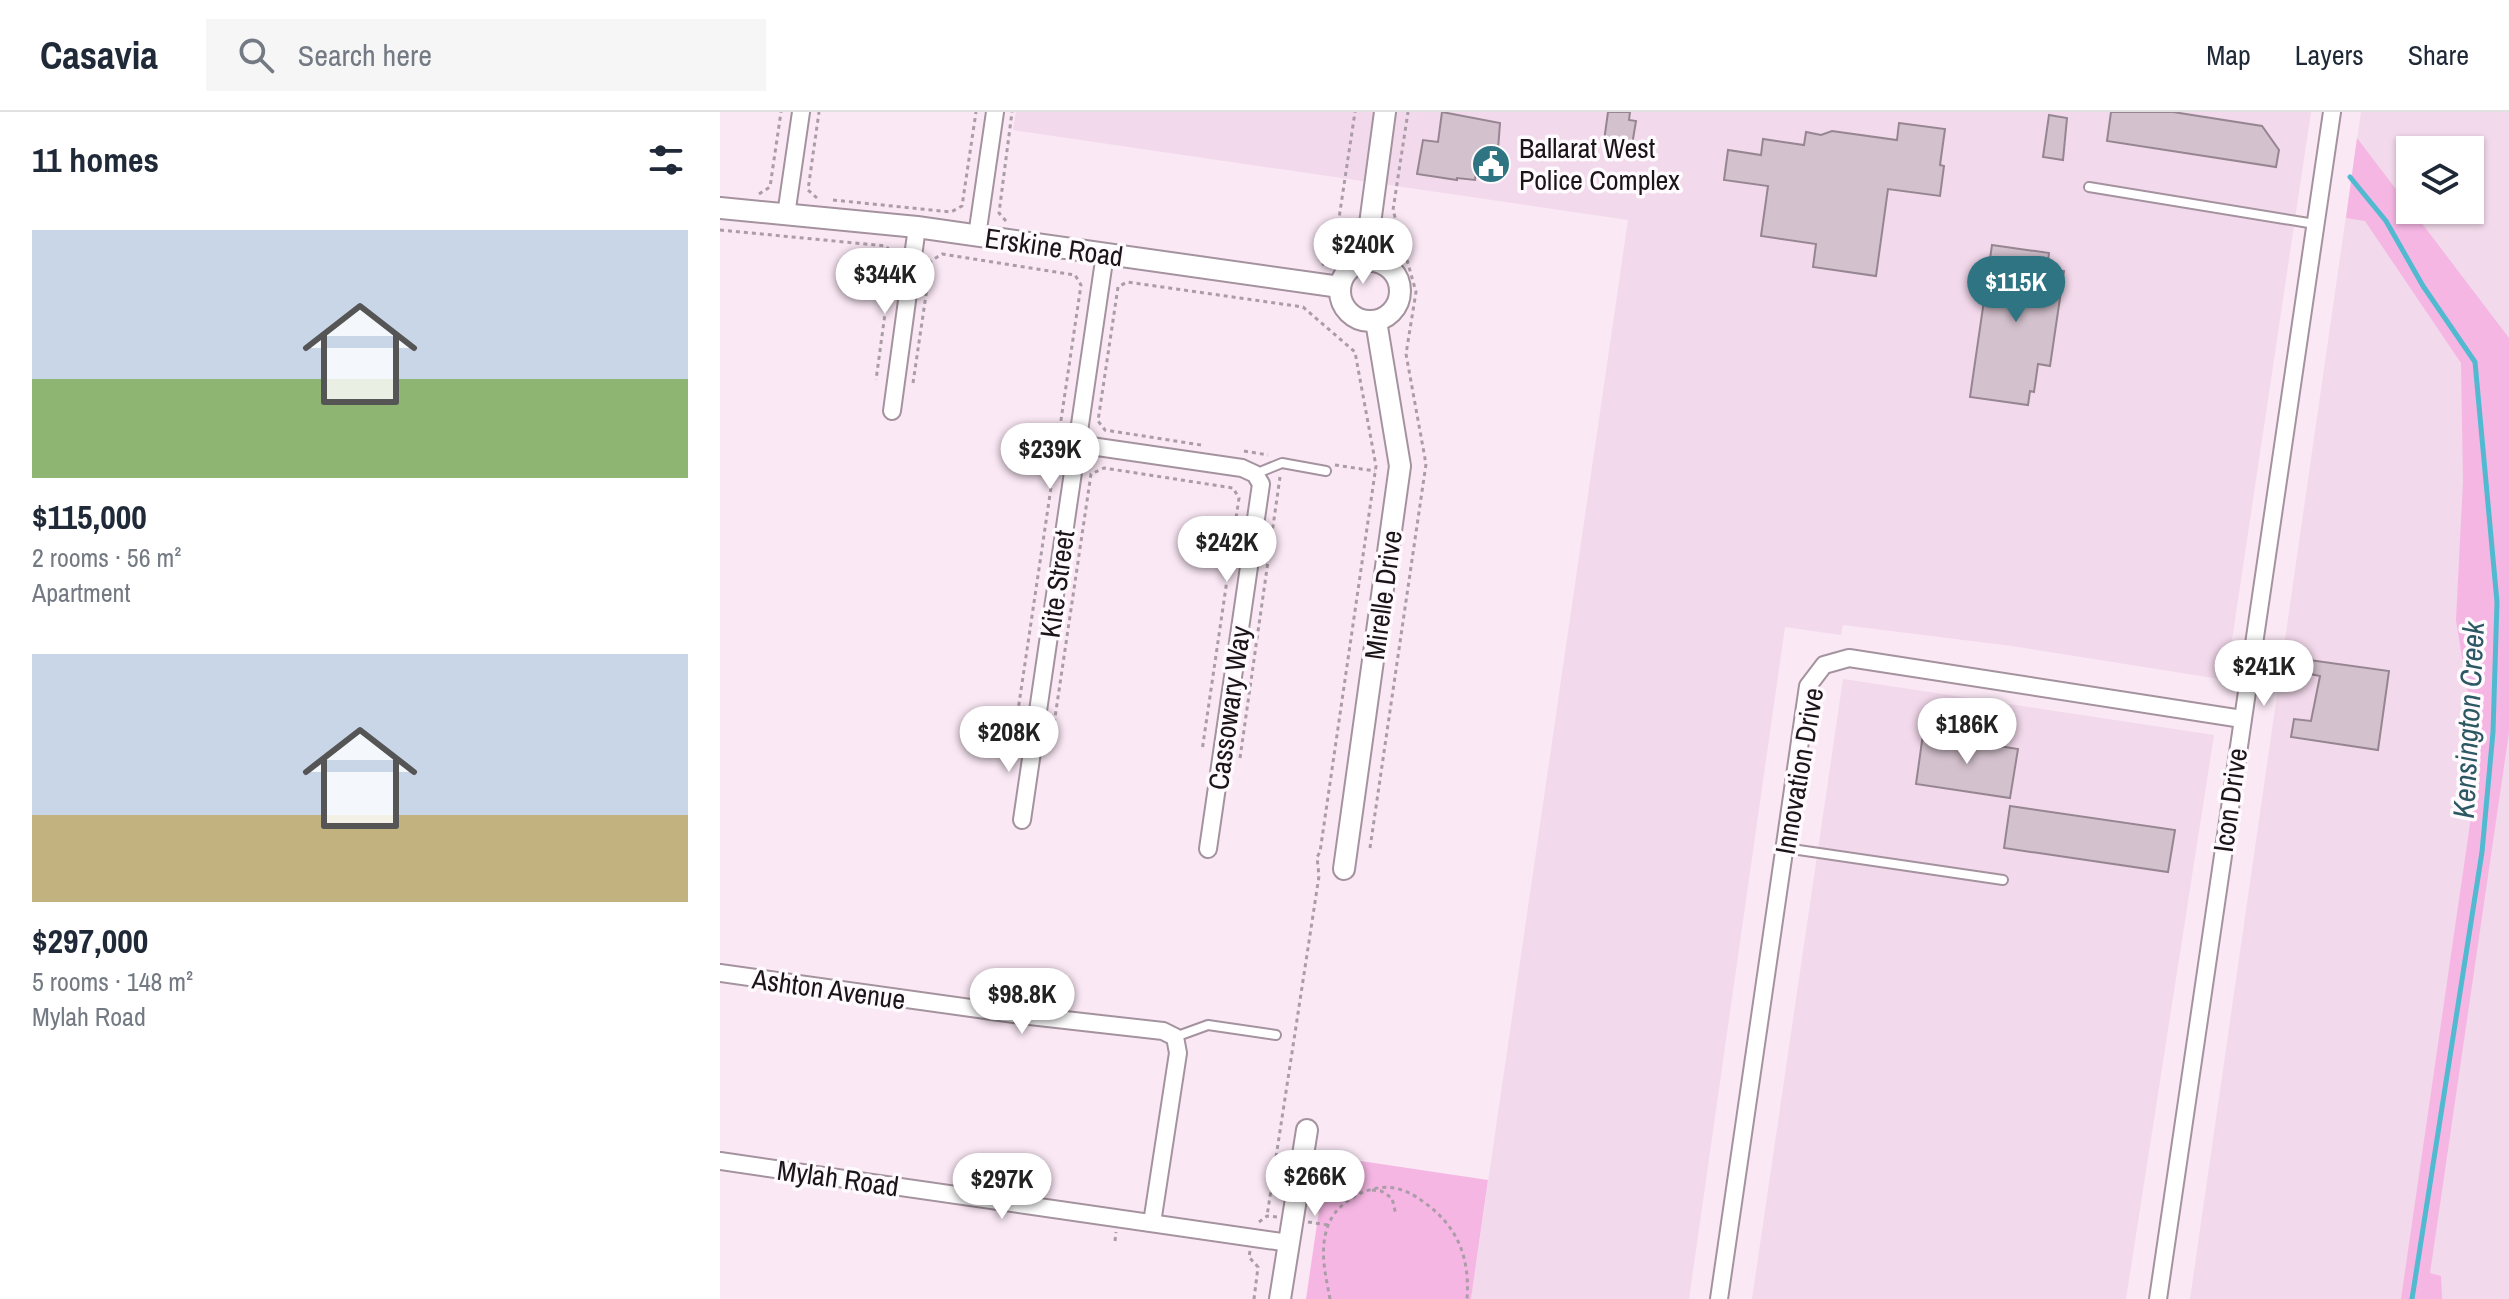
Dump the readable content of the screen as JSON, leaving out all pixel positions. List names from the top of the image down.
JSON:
{
  "streets": {
    "street": [
      "Erskine Road",
      "Kite Street",
      "Mirelle Drive",
      "Cassowary Way",
      "Innovation Drive",
      "Icon Drive",
      "Ashton Avenue",
      "Mylah Road"
    ]
  },
  "crossings": [
    ["Erskine Road", "Kite Street"],
    ["Erskine Road", "Mirelle Drive"],
    ["Innovation Drive", "Icon Drive"]
  ],
  "water": ["Kensington Creek"],
  "places": {
    "public building": ["Ballarat West Police Complex"]
  },
  "page": {
    "header": "Casavia",
    "search": "Search here",
    "nav": ["Map", "Layers", "Share"],
    "heading": "11 homes",
    "list": [
      {
        "name": "$115,000",
        "note": "2 rooms · 56 m² · Apartment"
      },
      {
        "name": "$297,000",
        "note": "5 rooms · 148 m² · Mylah Road"
      }
    ],
    "price": [
      "$240K",
      "$344K",
      "$115K",
      "$239K",
      "$242K",
      "$241K",
      "$186K",
      "$208K",
      "$98.8K",
      "$266K",
      "$297K"
    ]
  }
}
